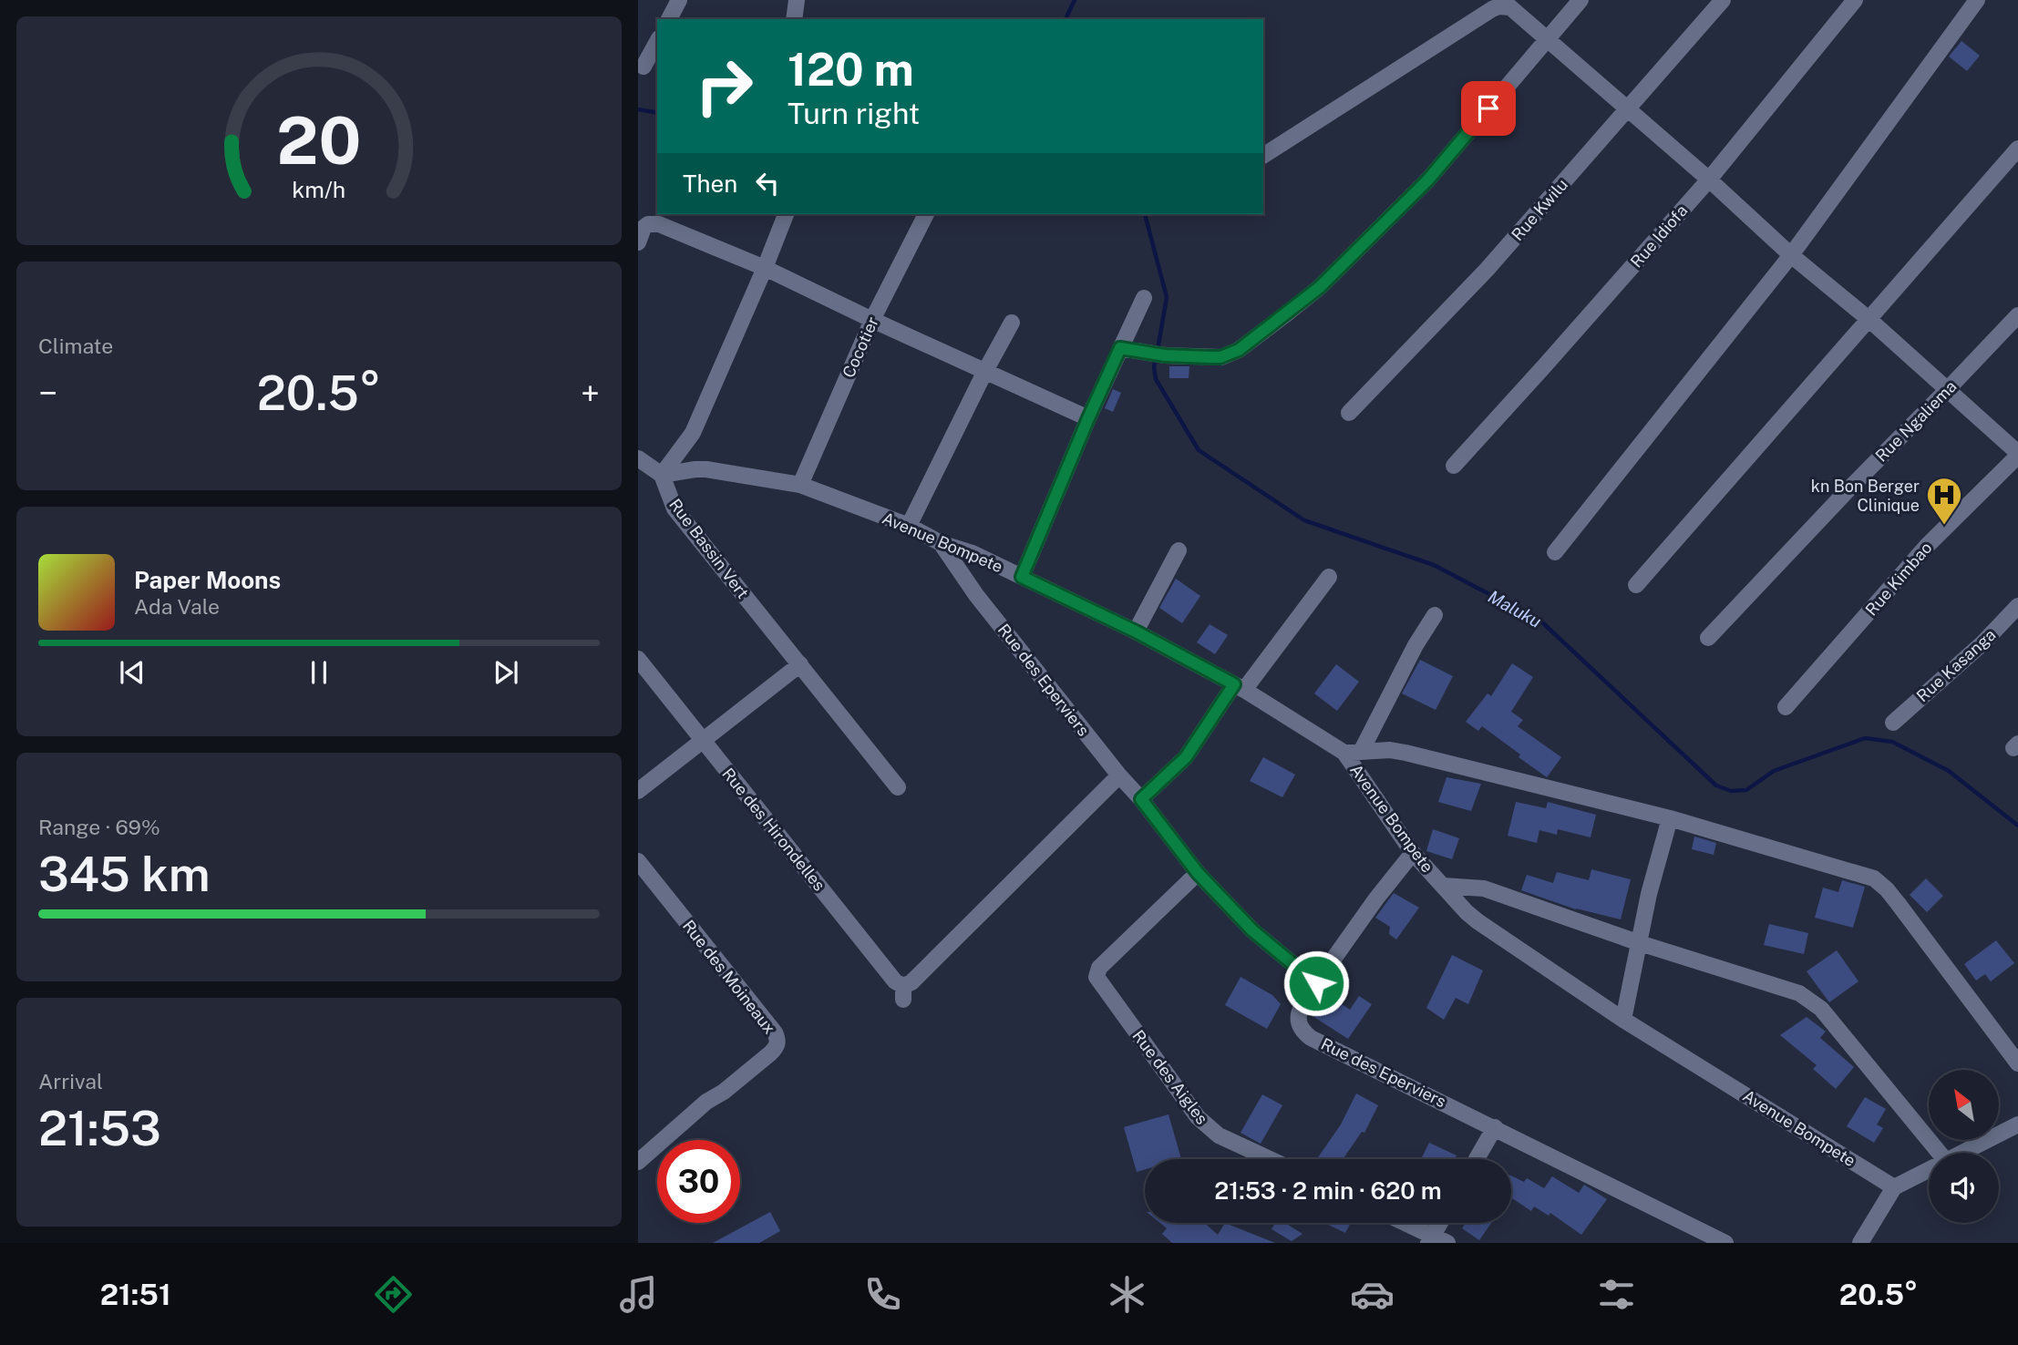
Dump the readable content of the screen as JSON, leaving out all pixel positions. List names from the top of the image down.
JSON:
{
  "streets": {
    "street": [
      "Rue Kwilu",
      "Rue Idiofa",
      "Cocotier",
      "Rue Ngaliema",
      "Avenue Bompete",
      "Rue Bassin Vert",
      "Rue Kimbao",
      "Rue Kasanga",
      "Rue des Eperviers",
      "Rue des Hirondelles",
      "Rue des Moineaux",
      "Rue des Aigles"
    ]
  },
  "crossings": [
    ["Cocotier", "Avenue Bompete"],
    ["Avenue Bompete", "Rue Bassin Vert"],
    ["Avenue Bompete", "Rue des Eperviers"],
    ["Rue des Eperviers", "Rue des Hirondelles"],
    ["Rue des Eperviers", "Rue des Aigles"]
  ],
  "water": ["Maluku"],
  "places": {
    "hospital": ["kn Bon Berger Clinique"]
  },
  "north": "top left",
  "page": {
    "turn": ["120 m", "Turn right"],
    "then": "Then",
    "tile": [
      "Climate",
      ["Range · 69%", "345 km"],
      ["Arrival", "21:53"]
    ],
    "heat": ["−", "20.5°", "+"],
    "song": ["Paper Moons", "Ada Vale"],
    "limit": "30",
    "trip": "21:53 · 2 min · 620 m",
    "tabs": ["21:51", "20.5°"],
    "gauge": ["20", "km/h"]
  }
}
